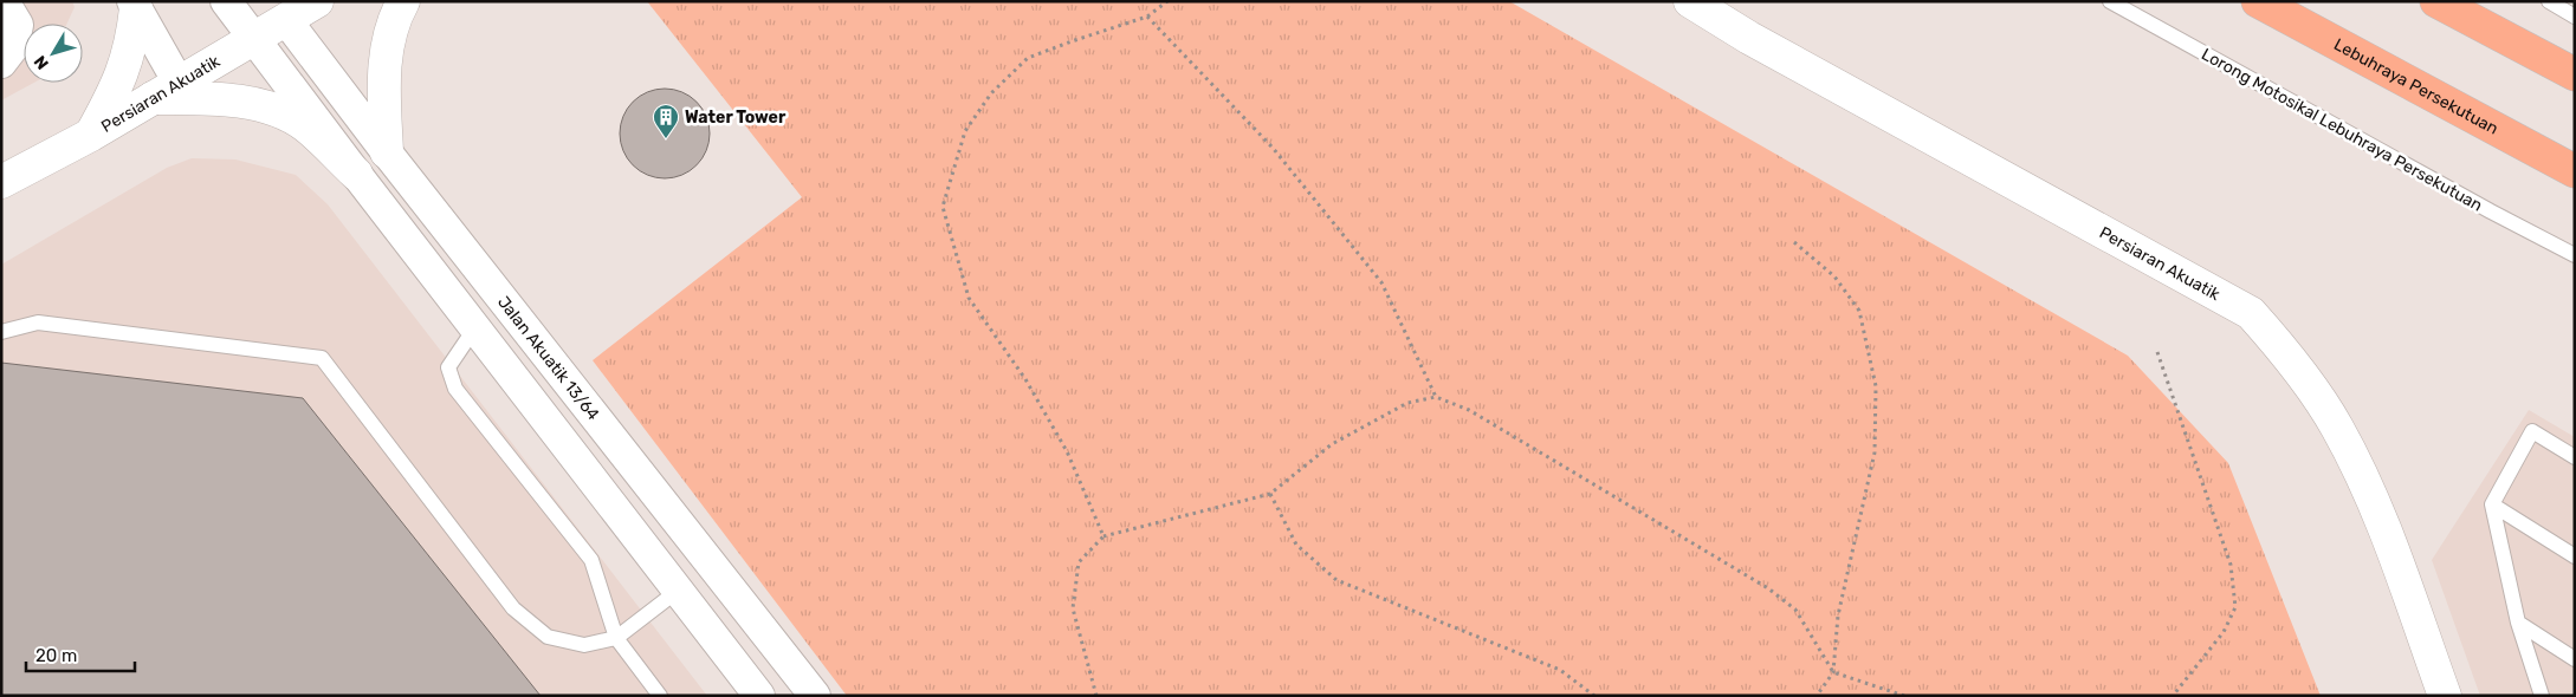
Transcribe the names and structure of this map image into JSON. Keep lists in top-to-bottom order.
{
  "streets": {
    "highway": ["Lebuhraya Persekutuan"],
    "street": ["Persiaran Akuatik", "Jalan Akuatik 13/64"],
    "lane": ["Lorong Motosikal Lebuhraya Persekutuan"]
  },
  "crossings": [
    ["Persiaran Akuatik", "Jalan Akuatik 13/64"]
  ],
  "places": {
    "building": ["Water Tower"]
  },
  "scale_bar": "20 m",
  "north": "bottom left"
}
